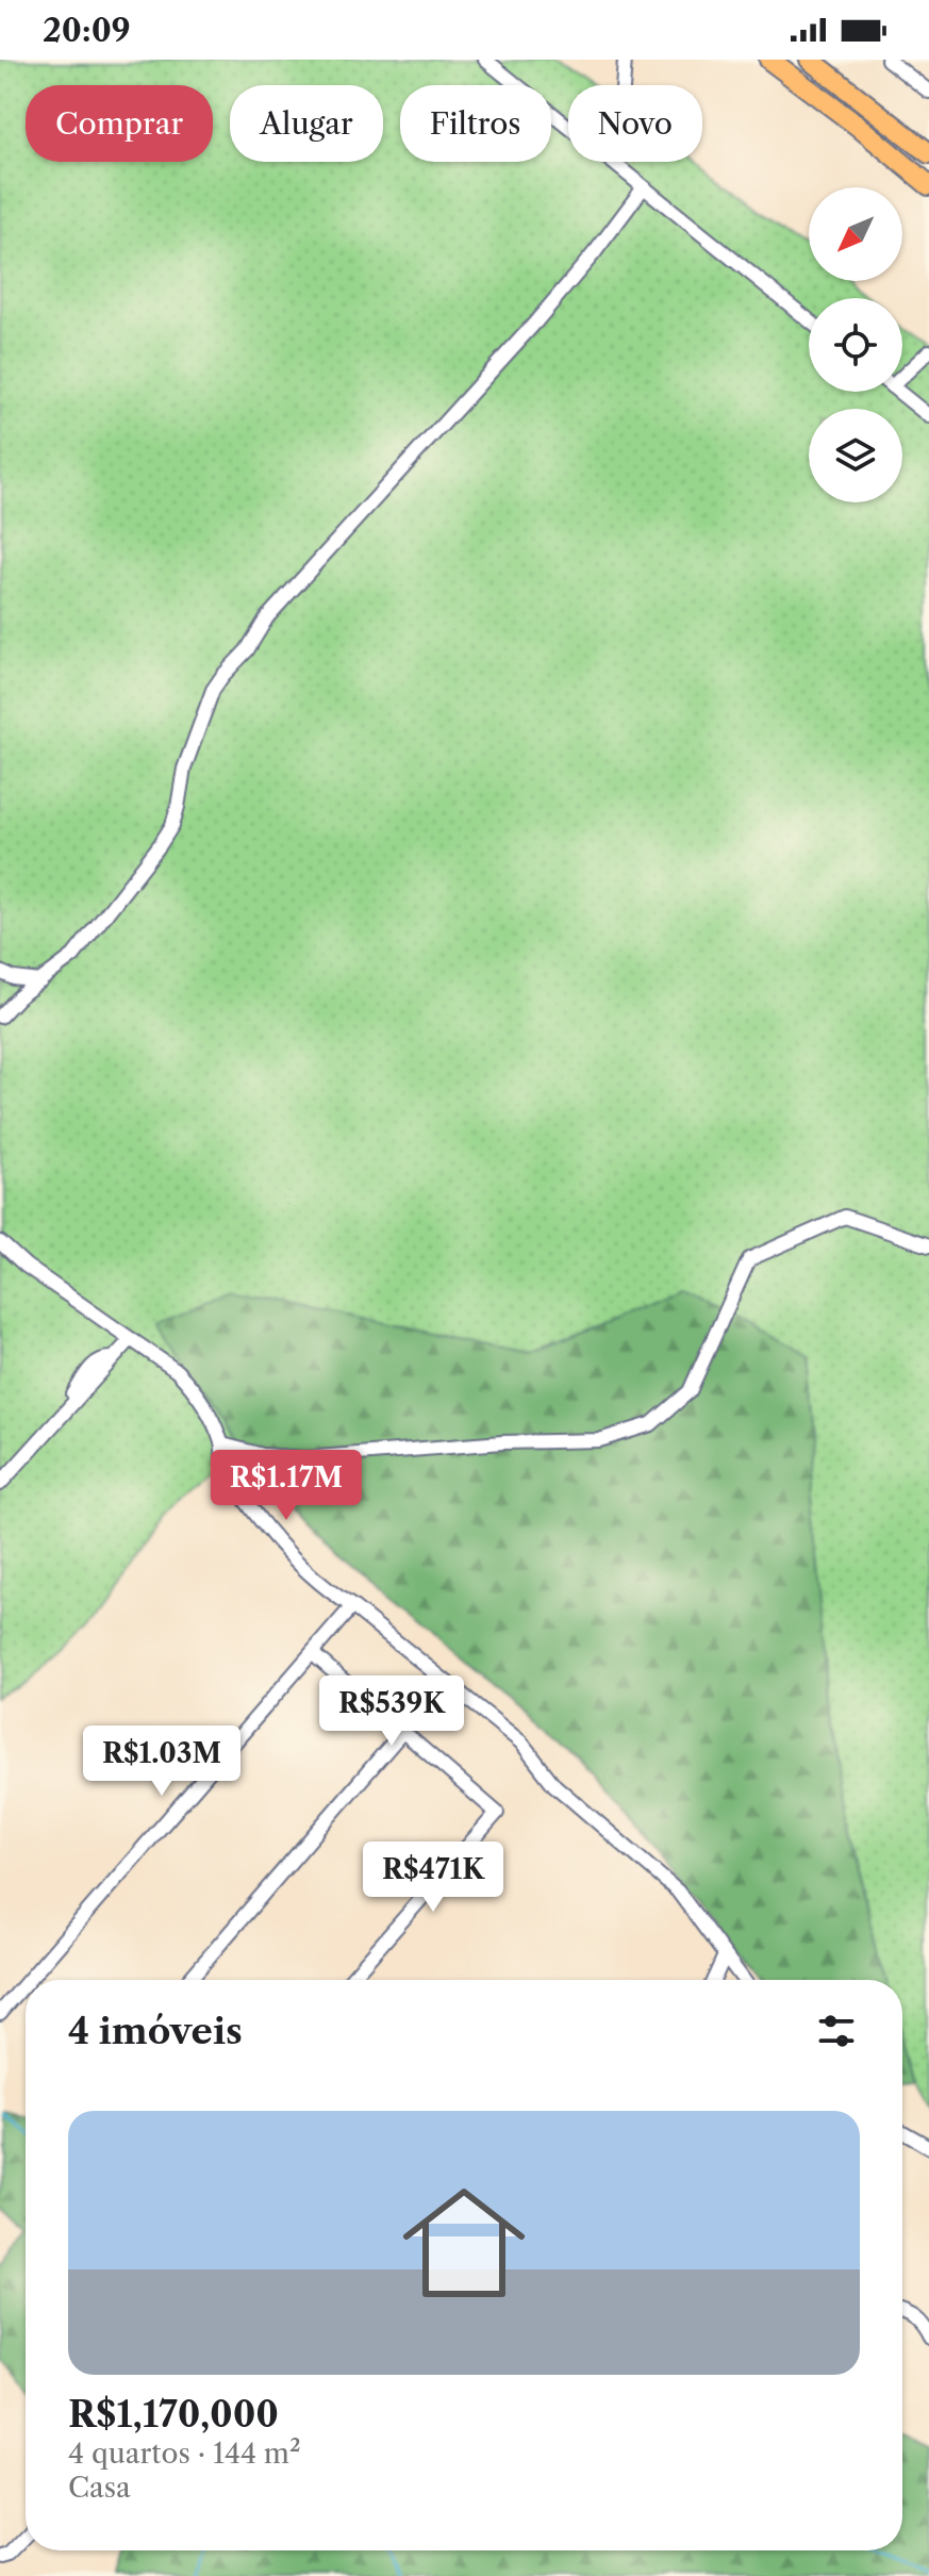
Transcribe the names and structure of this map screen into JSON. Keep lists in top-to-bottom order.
{
  "north": "bottom left",
  "page": {
    "status": "20:09",
    "chip": [
      "Comprar",
      "Alugar",
      "Filtros",
      "Novo"
    ],
    "price": [
      "R$1.17M",
      "R$539K",
      "R$1.03M",
      "R$471K"
    ],
    "heading": "4 imóveis",
    "list": [
      {
        "name": "R$1,170,000",
        "note": "4 quartos · 144 m² · Casa"
      }
    ]
  }
}
